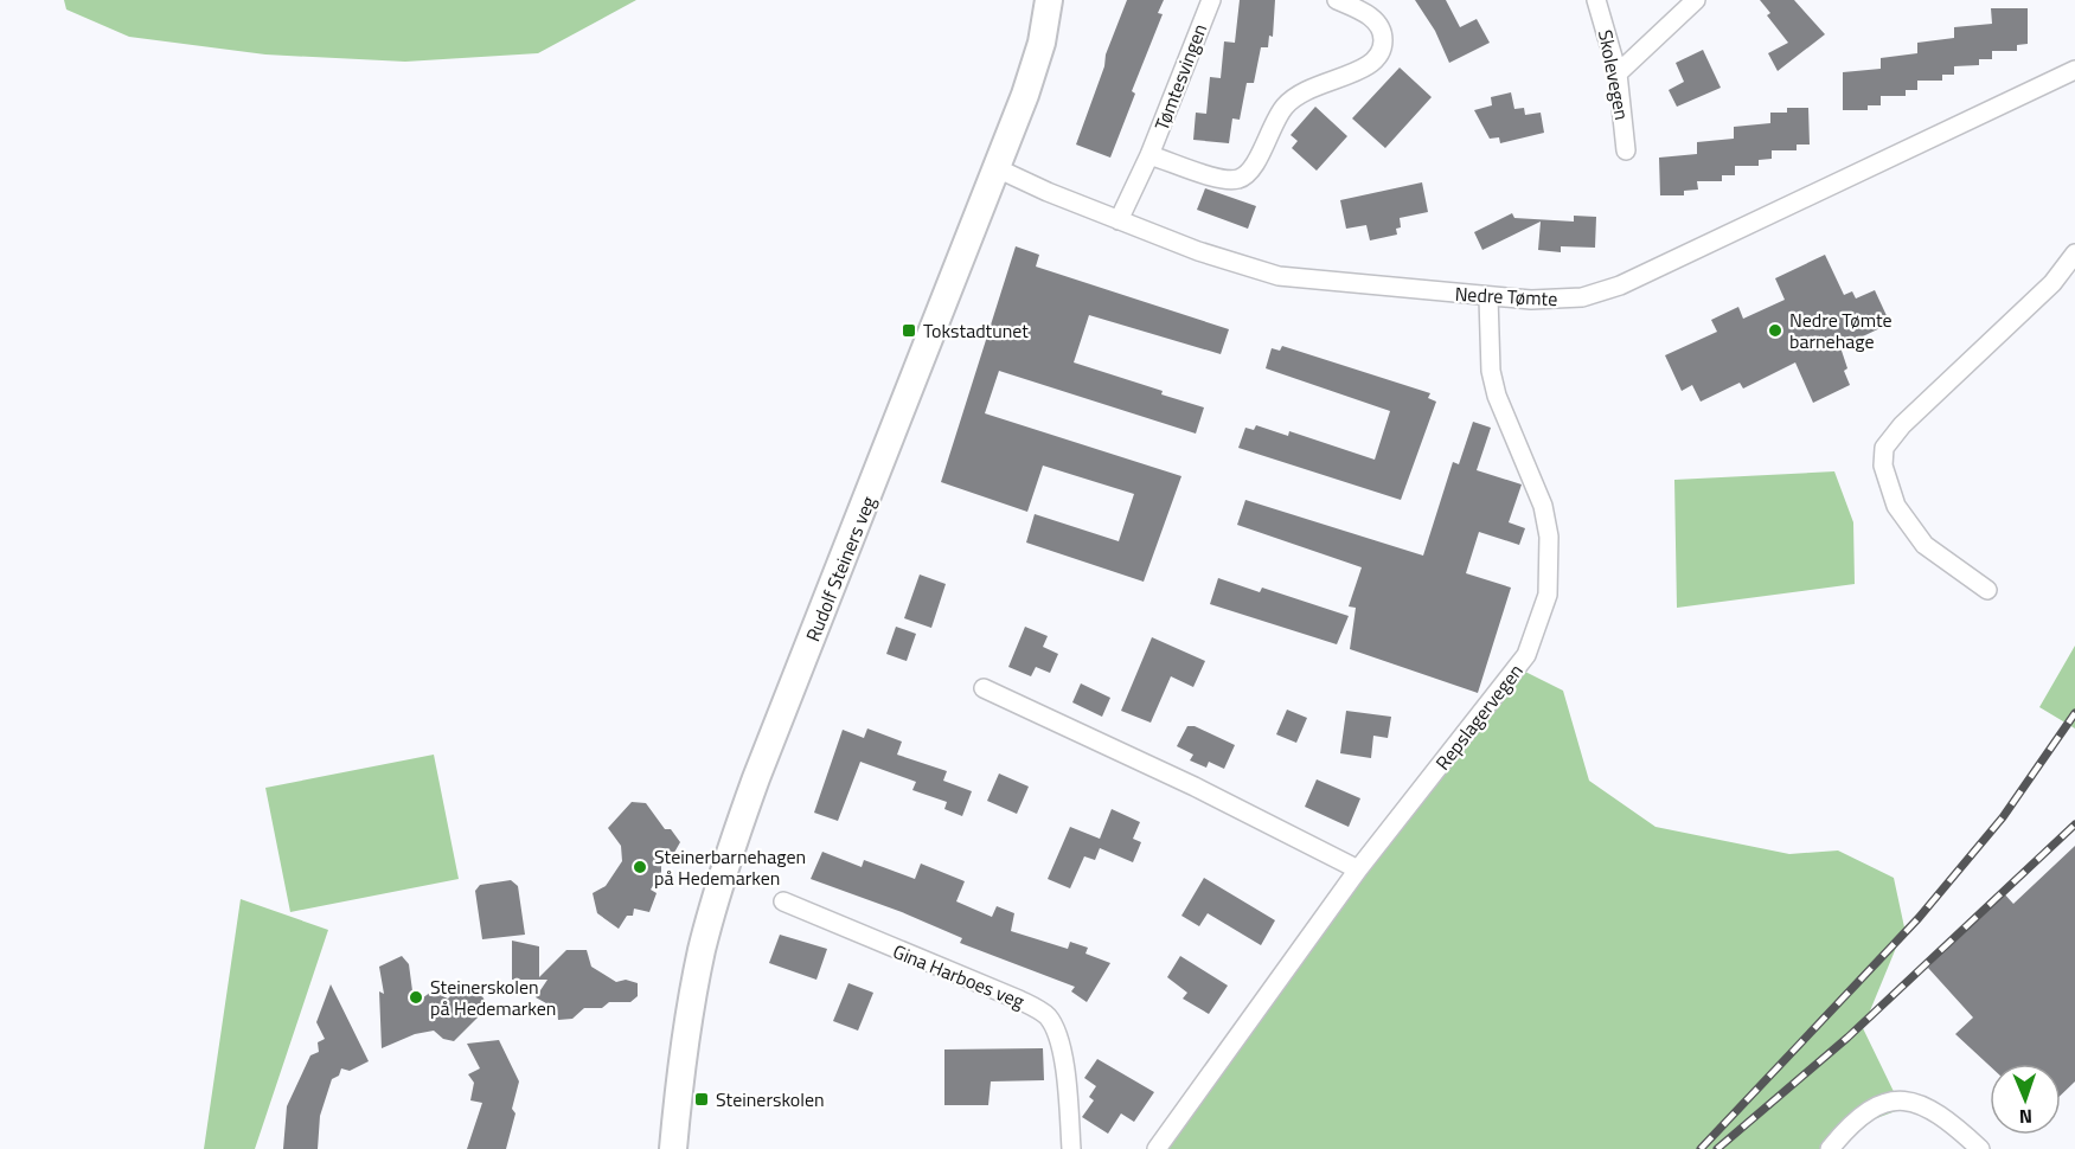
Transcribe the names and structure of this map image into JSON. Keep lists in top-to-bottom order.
{
  "streets": {
    "street": [
      "Skolevegen",
      "Tømtesvingen",
      "Nedre Tømte",
      "Rudolf Steiners veg",
      "Repslagervegen",
      "Gina Harboes veg"
    ]
  },
  "crossings": [
    ["Tømtesvingen", "Nedre Tømte"],
    ["Nedre Tømte", "Rudolf Steiners veg"],
    ["Nedre Tømte", "Repslagervegen"]
  ],
  "places": {
    "transit": ["Tokstadtunet", "Steinerskolen"],
    "other": ["Nedre Tømte barnehage", "Steinerbarnehagen på Hedemarken", "Steinerskolen på Hedemarken"]
  },
  "north": "bottom"
}
